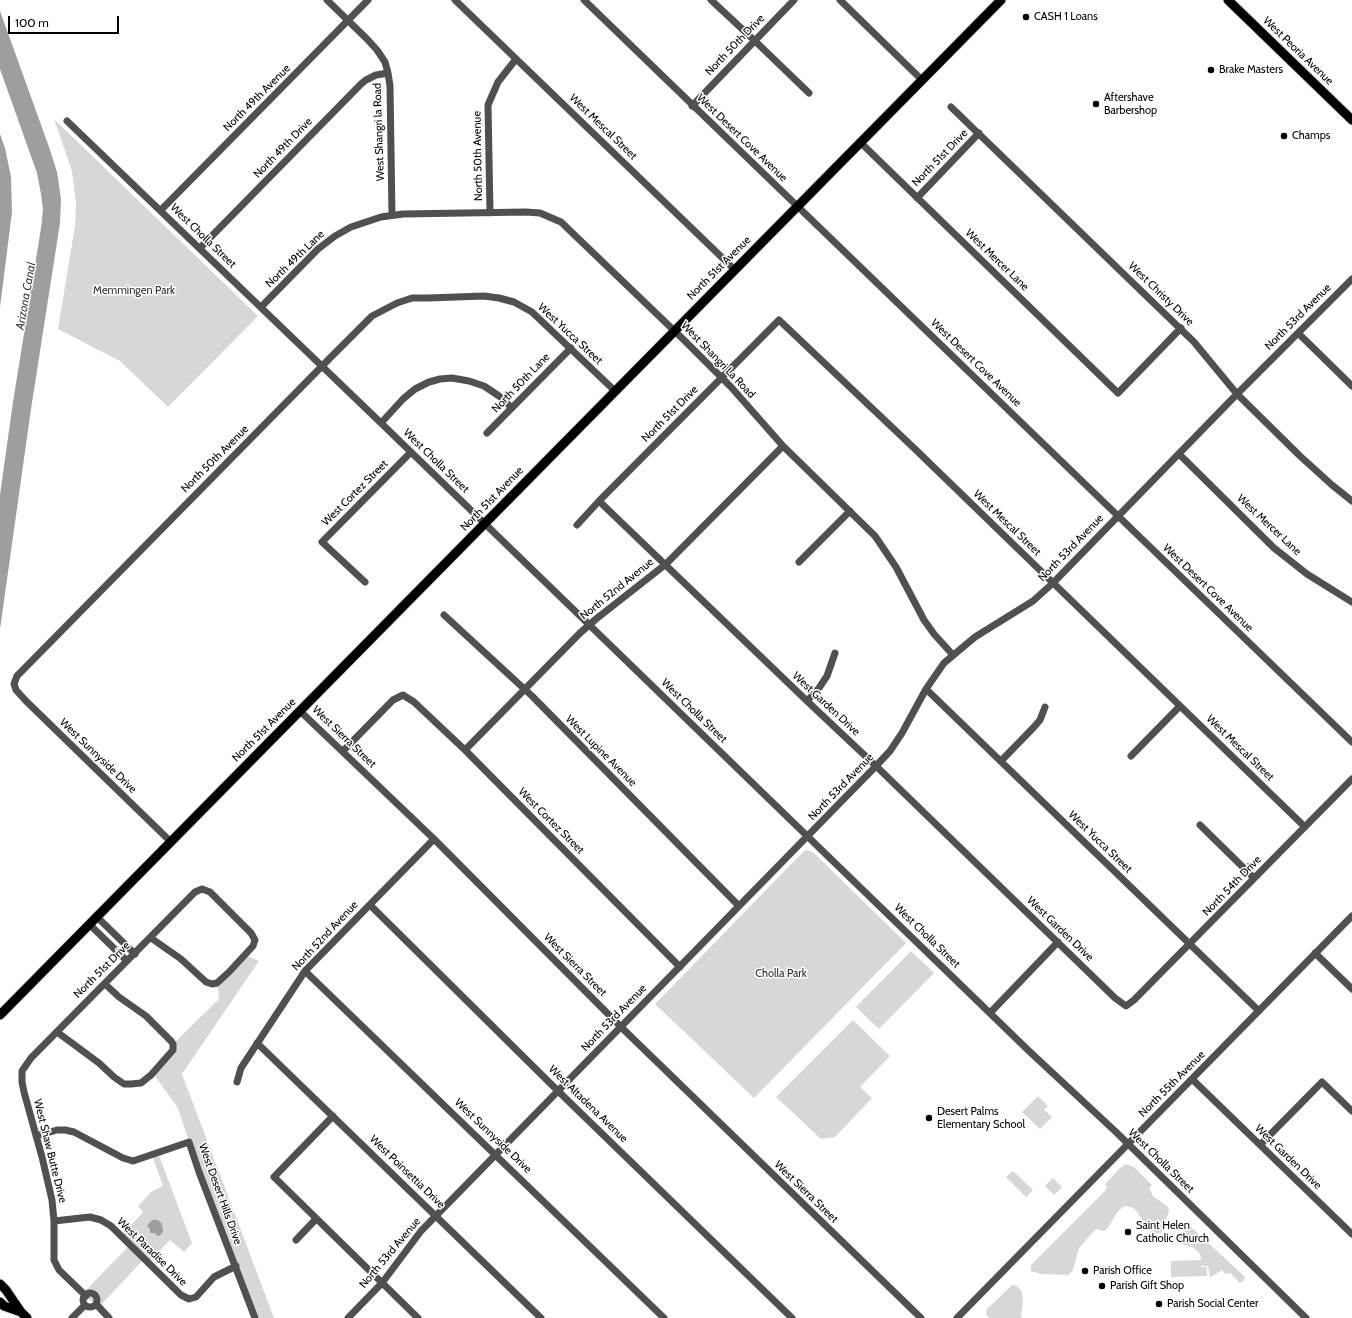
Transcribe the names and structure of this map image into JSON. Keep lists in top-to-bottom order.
{
  "streets": {
    "main road": ["West Peoria Avenue", "North 51st Avenue"],
    "street": [
      "North 50th Drive",
      "North 49th Avenue",
      "West Mescal Street",
      "West Shangri la Road",
      "West Desert Cove Avenue",
      "North 49th Drive",
      "North 50th Avenue",
      "North 51st Drive",
      "West Cholla Street",
      "North 49th Lane",
      "West Mercer Lane",
      "West Christy Drive",
      "North 53rd Avenue",
      "West Yucca Street",
      "West Shangri La Road",
      "North 50th Lane",
      "West Cortez Street",
      "North 52nd Avenue",
      "West Garden Drive",
      "West Sierra Street",
      "West Lupine Avenue",
      "West Sunnyside Drive",
      "North 54th Drive",
      "North 55th Avenue",
      "West Altadena Avenue",
      "West Shaw Butte Drive",
      "West Poinsettia Drive",
      "West Desert Hills Drive",
      "West Paradise Drive"
    ]
  },
  "crossings": [
    ["North 50th Drive", "West Desert Cove Avenue"],
    ["North 49th Avenue", "West Shangri la Road"],
    ["North 49th Avenue", "West Cholla Street"],
    ["West Mescal Street", "North 50th Avenue"],
    ["West Mescal Street", "North 51st Drive"],
    ["West Mescal Street", "North 51st Avenue"],
    ["West Mescal Street", "North 53rd Avenue"],
    ["West Mescal Street", "North 54th Drive"],
    ["West Shangri la Road", "North 49th Drive"],
    ["West Shangri la Road", "North 49th Lane"],
    ["West Shangri la Road", "West Shangri La Road"],
    ["West Desert Cove Avenue", "North 51st Avenue"],
    ["West Desert Cove Avenue", "North 53rd Avenue"],
    ["North 49th Drive", "West Cholla Street"],
    ["North 50th Avenue", "West Cholla Street"],
    ["North 50th Avenue", "West Yucca Street"],
    ["North 50th Avenue", "West Shangri La Road"],
    ["North 50th Avenue", "West Sunnyside Drive"],
    ["North 51st Drive", "West Mercer Lane"],
    ["North 51st Drive", "West Christy Drive"],
    ["North 51st Drive", "West Shangri La Road"],
    ["North 51st Drive", "West Garden Drive"],
    ["North 51st Drive", "West Shaw Butte Drive"],
    ["West Cholla Street", "North 49th Lane"],
    ["West Cholla Street", "North 51st Avenue"],
    ["West Cholla Street", "North 53rd Avenue"],
    ["West Cholla Street", "West Cortez Street"],
    ["West Cholla Street", "North 52nd Avenue"],
    ["West Cholla Street", "North 55th Avenue"],
    ["North 49th Lane", "West Shangri La Road"],
    ["West Mercer Lane", "North 51st Avenue"],
    ["West Mercer Lane", "West Christy Drive"],
    ["West Mercer Lane", "North 53rd Avenue"],
    ["North 51st Avenue", "West Yucca Street"],
    ["North 51st Avenue", "West Shangri La Road"],
    ["North 51st Avenue", "West Sierra Street"],
    ["North 51st Avenue", "West Sunnyside Drive"],
    ["West Christy Drive", "North 53rd Avenue"],
    ["North 53rd Avenue", "West Yucca Street"],
    ["North 53rd Avenue", "West Shangri La Road"],
    ["North 53rd Avenue", "West Cortez Street"],
    ["North 53rd Avenue", "West Garden Drive"],
    ["North 53rd Avenue", "West Sierra Street"],
    ["North 53rd Avenue", "West Lupine Avenue"],
    ["North 53rd Avenue", "West Sunnyside Drive"],
    ["North 53rd Avenue", "West Altadena Avenue"],
    ["North 53rd Avenue", "West Poinsettia Drive"],
    ["West Yucca Street", "North 50th Lane"],
    ["West Yucca Street", "North 54th Drive"],
    ["West Yucca Street", "North 55th Avenue"],
    ["West Shangri La Road", "North 52nd Avenue"],
    ["West Cortez Street", "North 52nd Avenue"],
    ["West Cortez Street", "West Sierra Street"],
    ["North 52nd Avenue", "West Garden Drive"],
    ["North 52nd Avenue", "West Sierra Street"],
    ["North 52nd Avenue", "West Lupine Avenue"],
    ["North 52nd Avenue", "West Sunnyside Drive"],
    ["North 52nd Avenue", "West Altadena Avenue"],
    ["North 52nd Avenue", "West Poinsettia Drive"],
    ["West Garden Drive", "North 54th Drive"],
    ["West Garden Drive", "North 55th Avenue"],
    ["West Shaw Butte Drive", "West Desert Hills Drive"],
    ["West Shaw Butte Drive", "West Paradise Drive"],
    ["West Desert Hills Drive", "West Paradise Drive"]
  ],
  "water": ["Arizona Canal"],
  "parks": ["Memmingen Park", "Cholla Park"],
  "places": [
    "CASH 1 Loans",
    "Brake Masters",
    "Aftershave Barbershop",
    "Champs",
    "Desert Palms Elementary School",
    "Saint Helen Catholic Church",
    "Parish Office",
    "Parish Gift Shop",
    "Parish Social Center"
  ],
  "scale_bar": "100 m"
}
